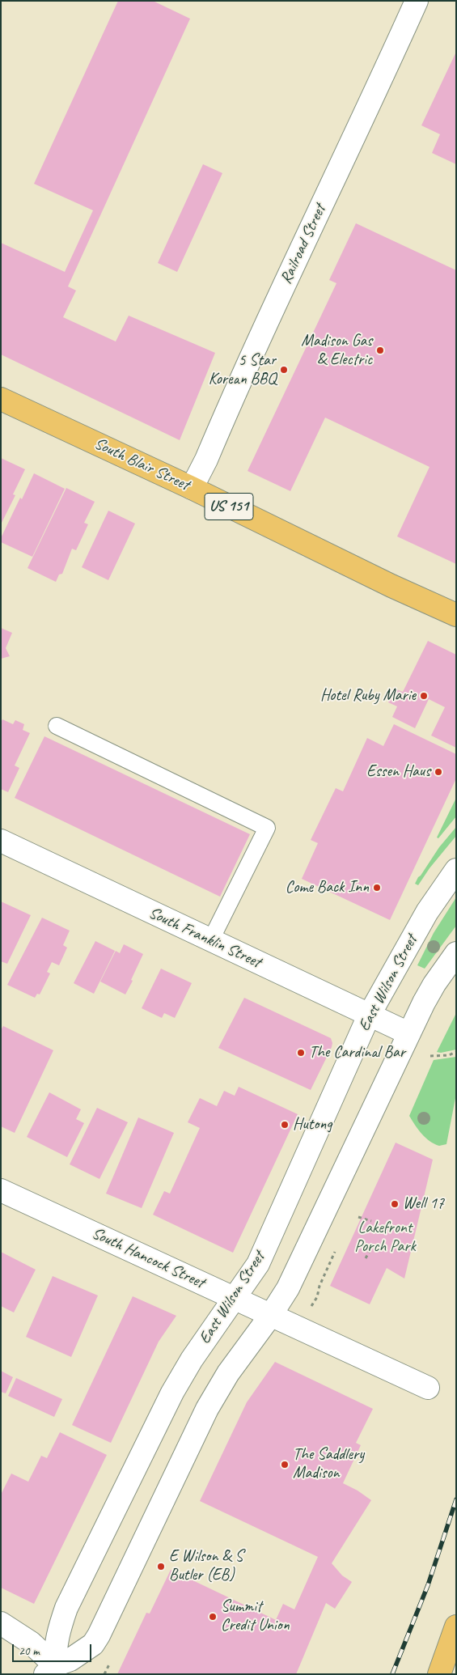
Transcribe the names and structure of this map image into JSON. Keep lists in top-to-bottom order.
{
  "streets": {
    "main road": ["South Blair Street", "US 151"],
    "street": [
      "Railroad Street",
      "South Franklin Street",
      "East Wilson Street",
      "South Hancock Street"
    ]
  },
  "crossings": [
    ["Railroad Street", "South Blair Street"],
    ["South Franklin Street", "East Wilson Street"],
    ["East Wilson Street", "South Hancock Street"]
  ],
  "parks": ["Lakefront Porch Park"],
  "places": [
    "Madison Gas & Electric",
    "5 Star Korean BBQ",
    "Hotel Ruby Marie",
    "Essen Haus",
    "Come Back Inn",
    "The Cardinal Bar",
    "Hutong",
    "Well 17",
    "The Saddlery Madison",
    "E Wilson & S Butler (EB)",
    "Summit Credit Union"
  ],
  "scale_bar": "20 m"
}
